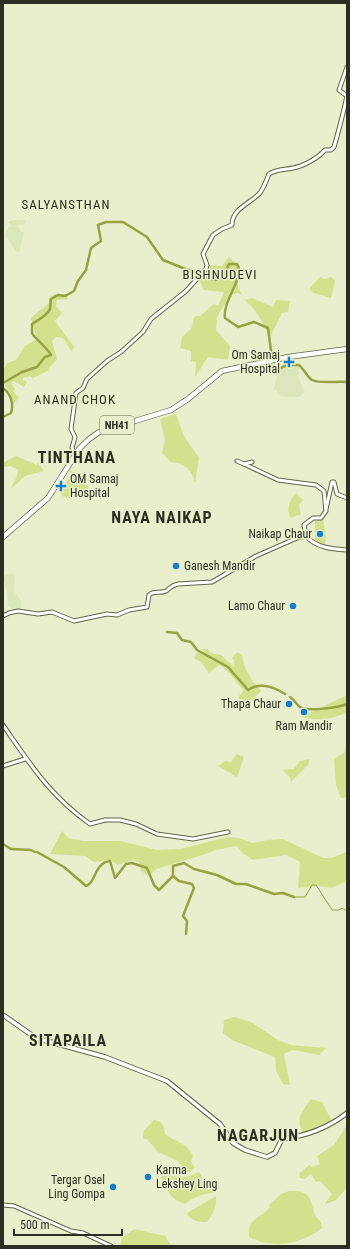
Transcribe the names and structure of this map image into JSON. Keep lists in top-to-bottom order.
{
  "streets": {
    "highway": ["NH41"]
  },
  "districts": [
    "SALYANSTHAN",
    "BISHNUDEVI",
    "ANAND CHOK",
    "TINTHANA",
    "NAYA NAIKAP",
    "SITAPAILA",
    "NAGARJUN"
  ],
  "places": {
    "health": ["Om Samaj Hospital", "OM Samaj Hospital"],
    "other": [
      "Naikap Chaur",
      "Ganesh Mandir",
      "Lamo Chaur",
      "Thapa Chaur",
      "Ram Mandir",
      "Karma Lekshey Ling",
      "Tergar Osel Ling Gompa"
    ]
  },
  "scale_bar": "500 m"
}
